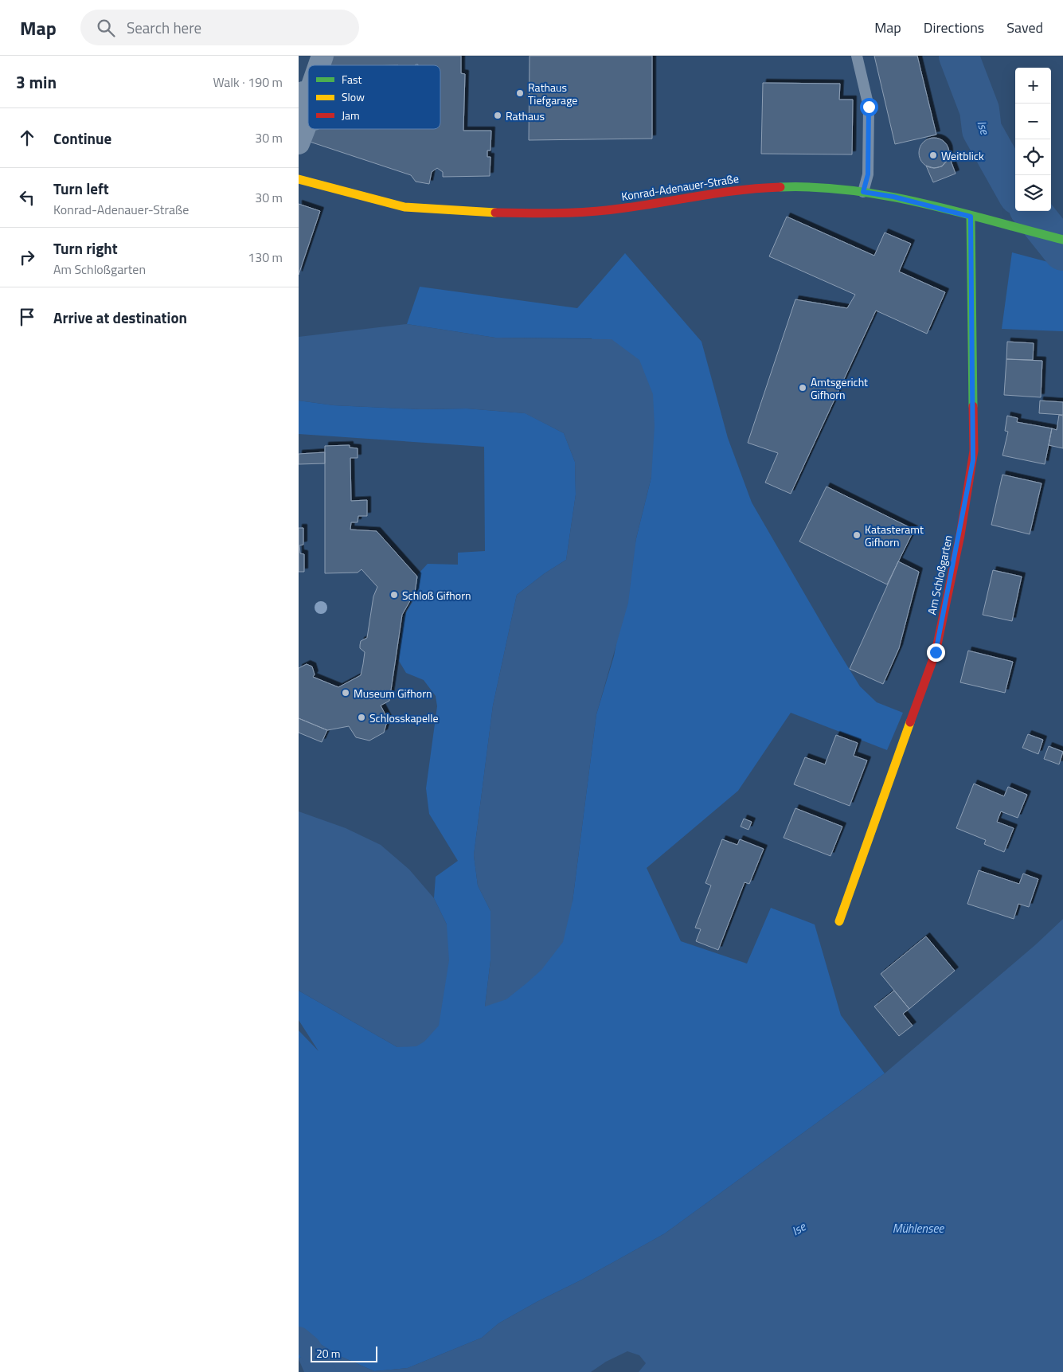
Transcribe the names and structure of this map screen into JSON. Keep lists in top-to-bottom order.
{
  "streets": {
    "street": ["Konrad-Adenauer-Straße", "Am Schloßgarten"]
  },
  "crossings": [
    ["Konrad-Adenauer-Straße", "Am Schloßgarten"]
  ],
  "water": ["Ise", "Mühlensee"],
  "places": [
    "Rathaus Tiefgarage",
    "Rathaus",
    "Weitblick",
    "Amtsgericht Gifhorn",
    "Katasteramt Gifhorn",
    "Schloß Gifhorn",
    "Museum Gifhorn",
    "Schlosskapelle"
  ],
  "legend": ["Fast", "Slow", "Jam"],
  "scale_bar": "20 m",
  "page": {
    "header": "Map",
    "search": "Search here",
    "nav": ["Map", "Directions", "Saved"],
    "heading": ["3 min", "Walk · 190 m"],
    "map_buttons": ["+", "−"],
    "list": [
      ["Continue", "30 m"],
      ["Turn left", "Konrad-Adenauer-Straße", "30 m"],
      ["Turn right", "Am Schloßgarten", "130 m"],
      "Arrive at destination"
    ],
    "scale": "20 m"
  }
}
